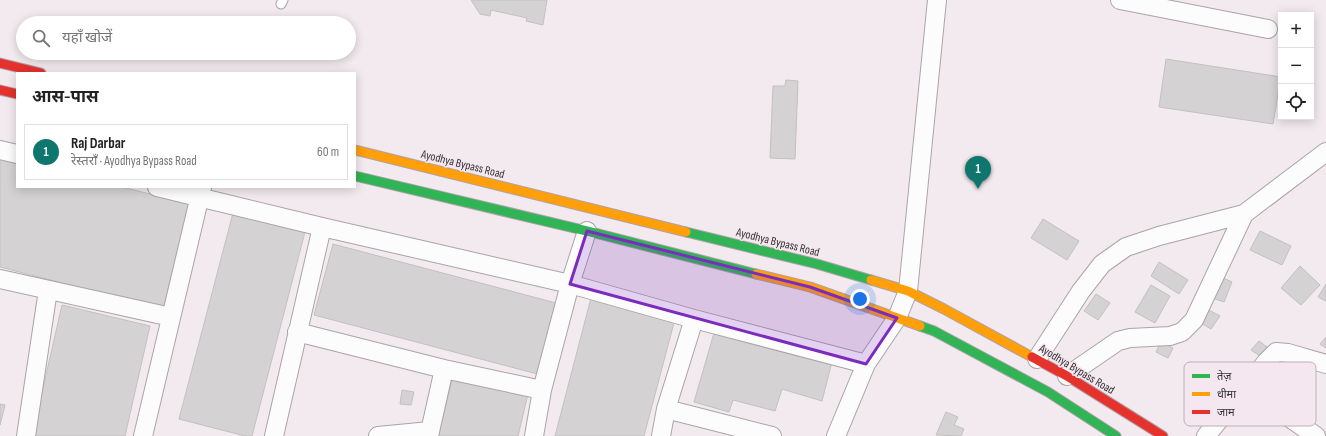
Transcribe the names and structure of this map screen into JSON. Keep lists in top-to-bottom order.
{
  "streets": {
    "main road": ["Ayodhya Bypass Road"]
  },
  "legend": ["तेज़", "धीमा", "जाम"],
  "page": {
    "map_buttons": ["+", "−"],
    "search": "यहाँ खोजें",
    "heading": "आस-पास",
    "list": [
      {
        "mark": "1",
        "name": "Raj Darbar",
        "note": "रेस्तराँ · Ayodhya Bypass Road",
        "value": "60 m"
      }
    ],
    "pins": "1"
  }
}
